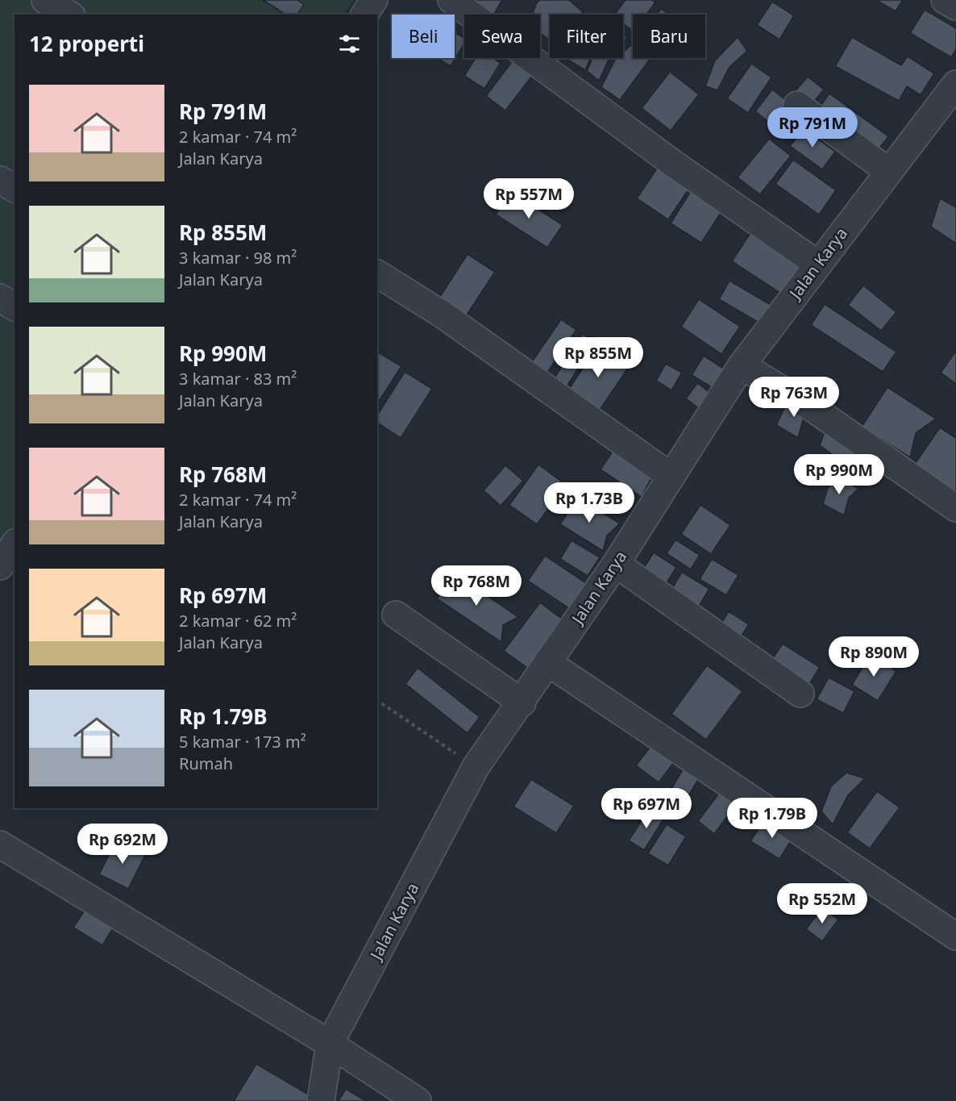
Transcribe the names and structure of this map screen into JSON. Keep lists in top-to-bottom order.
{
  "streets": {
    "street": ["Jalan Karya"]
  },
  "page": {
    "chip": [
      "Beli",
      "Sewa",
      "Filter",
      "Baru"
    ],
    "heading": "12 properti",
    "list": [
      {
        "name": "Rp 791M",
        "note": "2 kamar · 74 m² · Jalan Karya"
      },
      {
        "name": "Rp 855M",
        "note": "3 kamar · 98 m² · Jalan Karya"
      },
      {
        "name": "Rp 990M",
        "note": "3 kamar · 83 m² · Jalan Karya"
      },
      {
        "name": "Rp 768M",
        "note": "2 kamar · 74 m² · Jalan Karya"
      },
      {
        "name": "Rp 697M",
        "note": "2 kamar · 62 m² · Jalan Karya"
      },
      {
        "name": "Rp 1.79B",
        "note": "5 kamar · 173 m² · Rumah"
      }
    ],
    "price": [
      "Rp 791M",
      "Rp 557M",
      "Rp 855M",
      "Rp 763M",
      "Rp 990M",
      "Rp 1.73B",
      "Rp 768M",
      "Rp 890M",
      "Rp 697M",
      "Rp 1.79B",
      "Rp 692M",
      "Rp 552M"
    ]
  }
}
